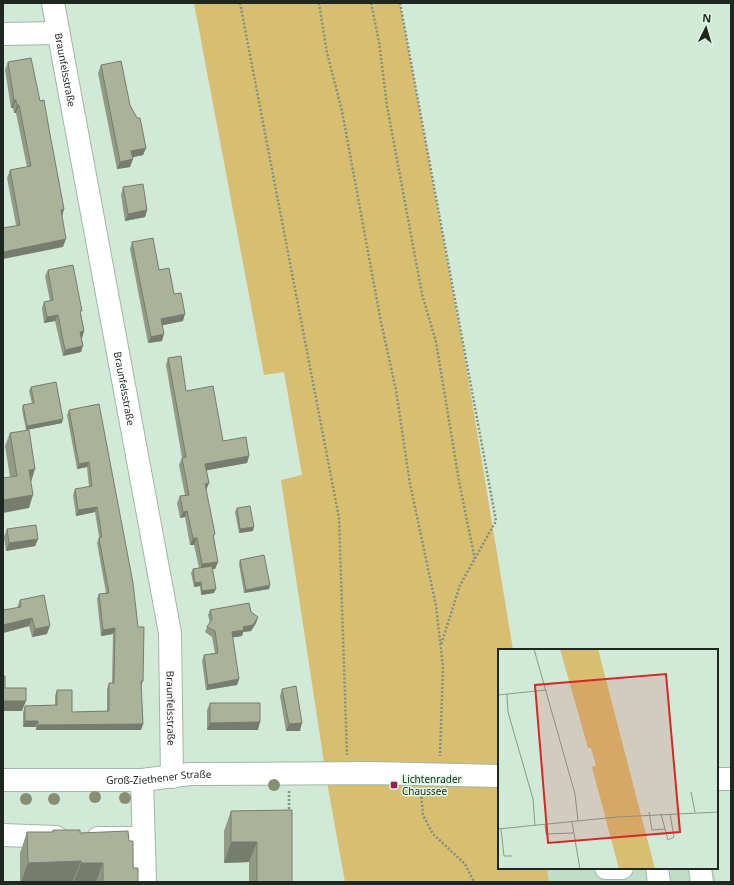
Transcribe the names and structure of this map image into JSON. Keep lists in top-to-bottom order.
{
  "streets": {
    "street": ["Braunfelsstraße", "Groß-Ziethener Straße"]
  },
  "crossings": [
    ["Braunfelsstraße", "Groß-Ziethener Straße"]
  ],
  "places": {
    "transit": ["Lichtenrader Chaussee"]
  },
  "north": "top"
}
